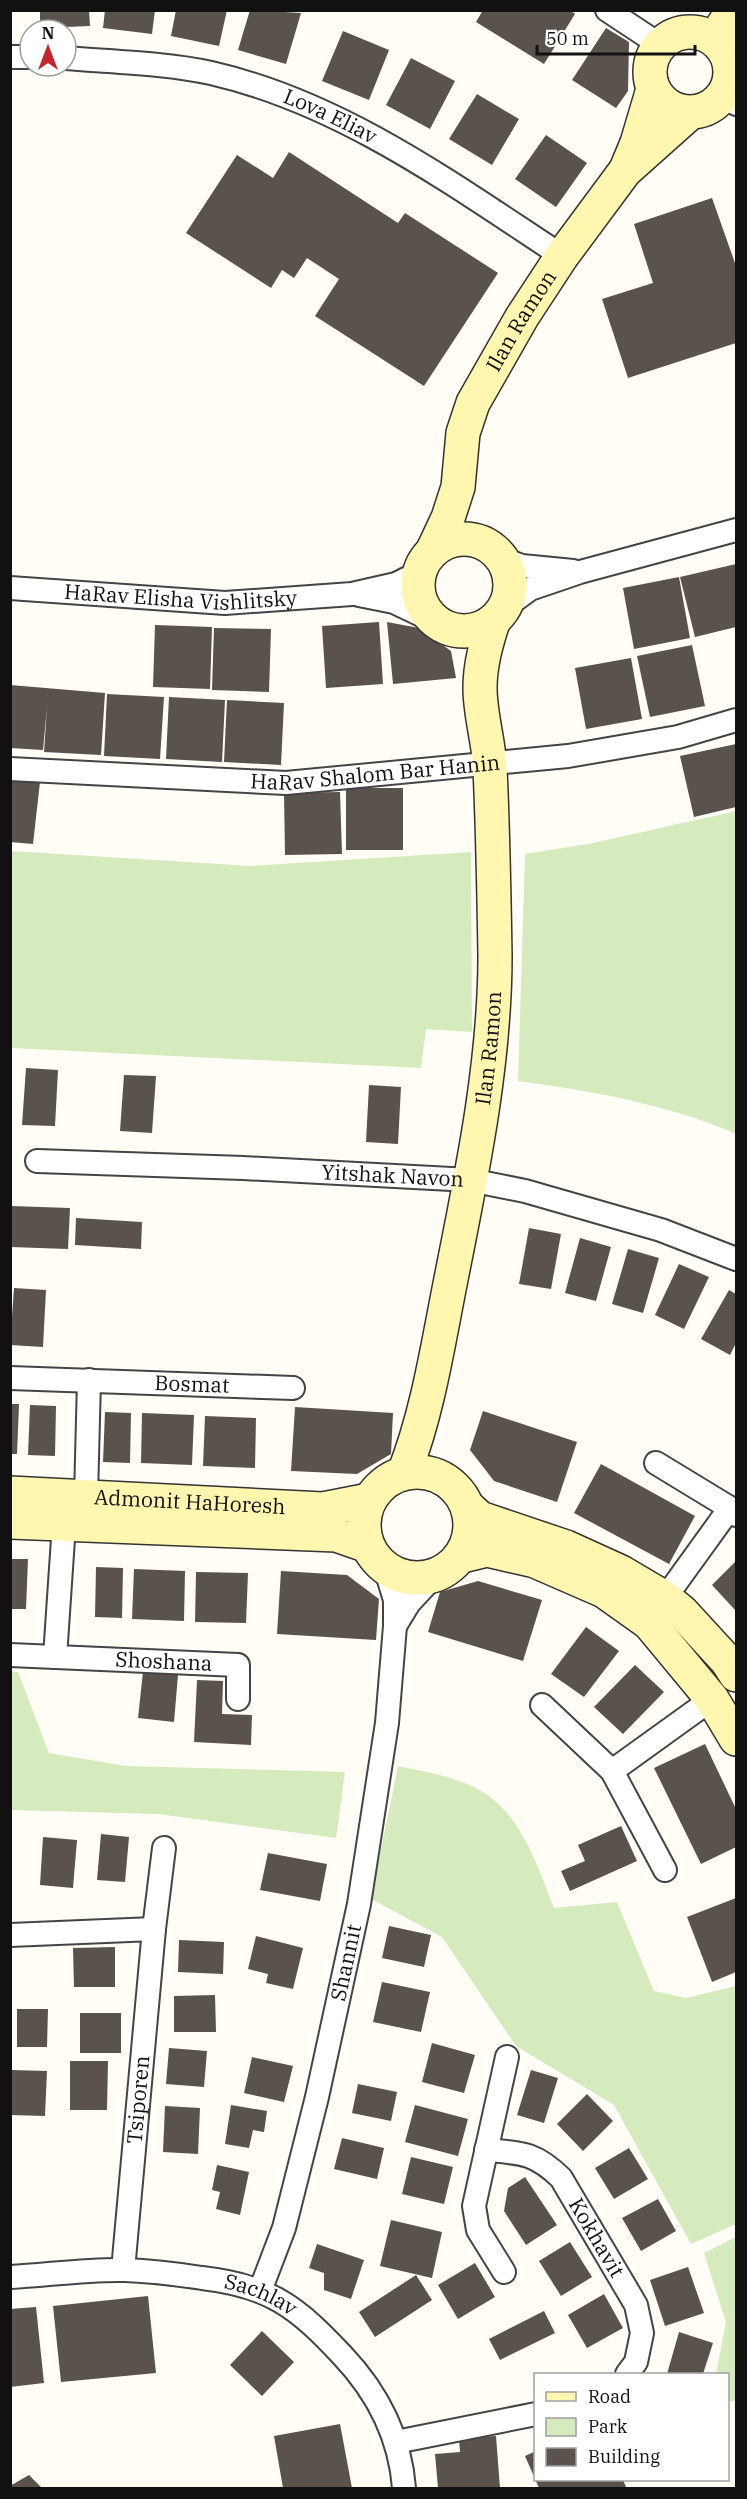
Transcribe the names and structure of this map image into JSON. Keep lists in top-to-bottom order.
{
  "streets": {
    "street": [
      "Lova Eliav",
      "Ilan Ramon",
      "HaRav Elisha Vishlitsky",
      "HaRav Shalom Bar Hanin",
      "Yitshak Navon",
      "Bosmat",
      "Admonit HaHoresh",
      "Shoshana",
      "Shannit",
      "Tsiporen",
      "Kokhavit",
      "Sachlav"
    ]
  },
  "crossings": [
    ["Lova Eliav", "Ilan Ramon"],
    ["Ilan Ramon", "HaRav Elisha Vishlitsky"],
    ["Ilan Ramon", "HaRav Shalom Bar Hanin"],
    ["Ilan Ramon", "Yitshak Navon"],
    ["Ilan Ramon", "Admonit HaHoresh"],
    ["Ilan Ramon", "Shannit"],
    ["Admonit HaHoresh", "Shannit"],
    ["Shannit", "Sachlav"],
    ["Tsiporen", "Sachlav"]
  ],
  "legend": ["Road", "Park", "Building"],
  "scale_bar": "50 m",
  "north": "top"
}
